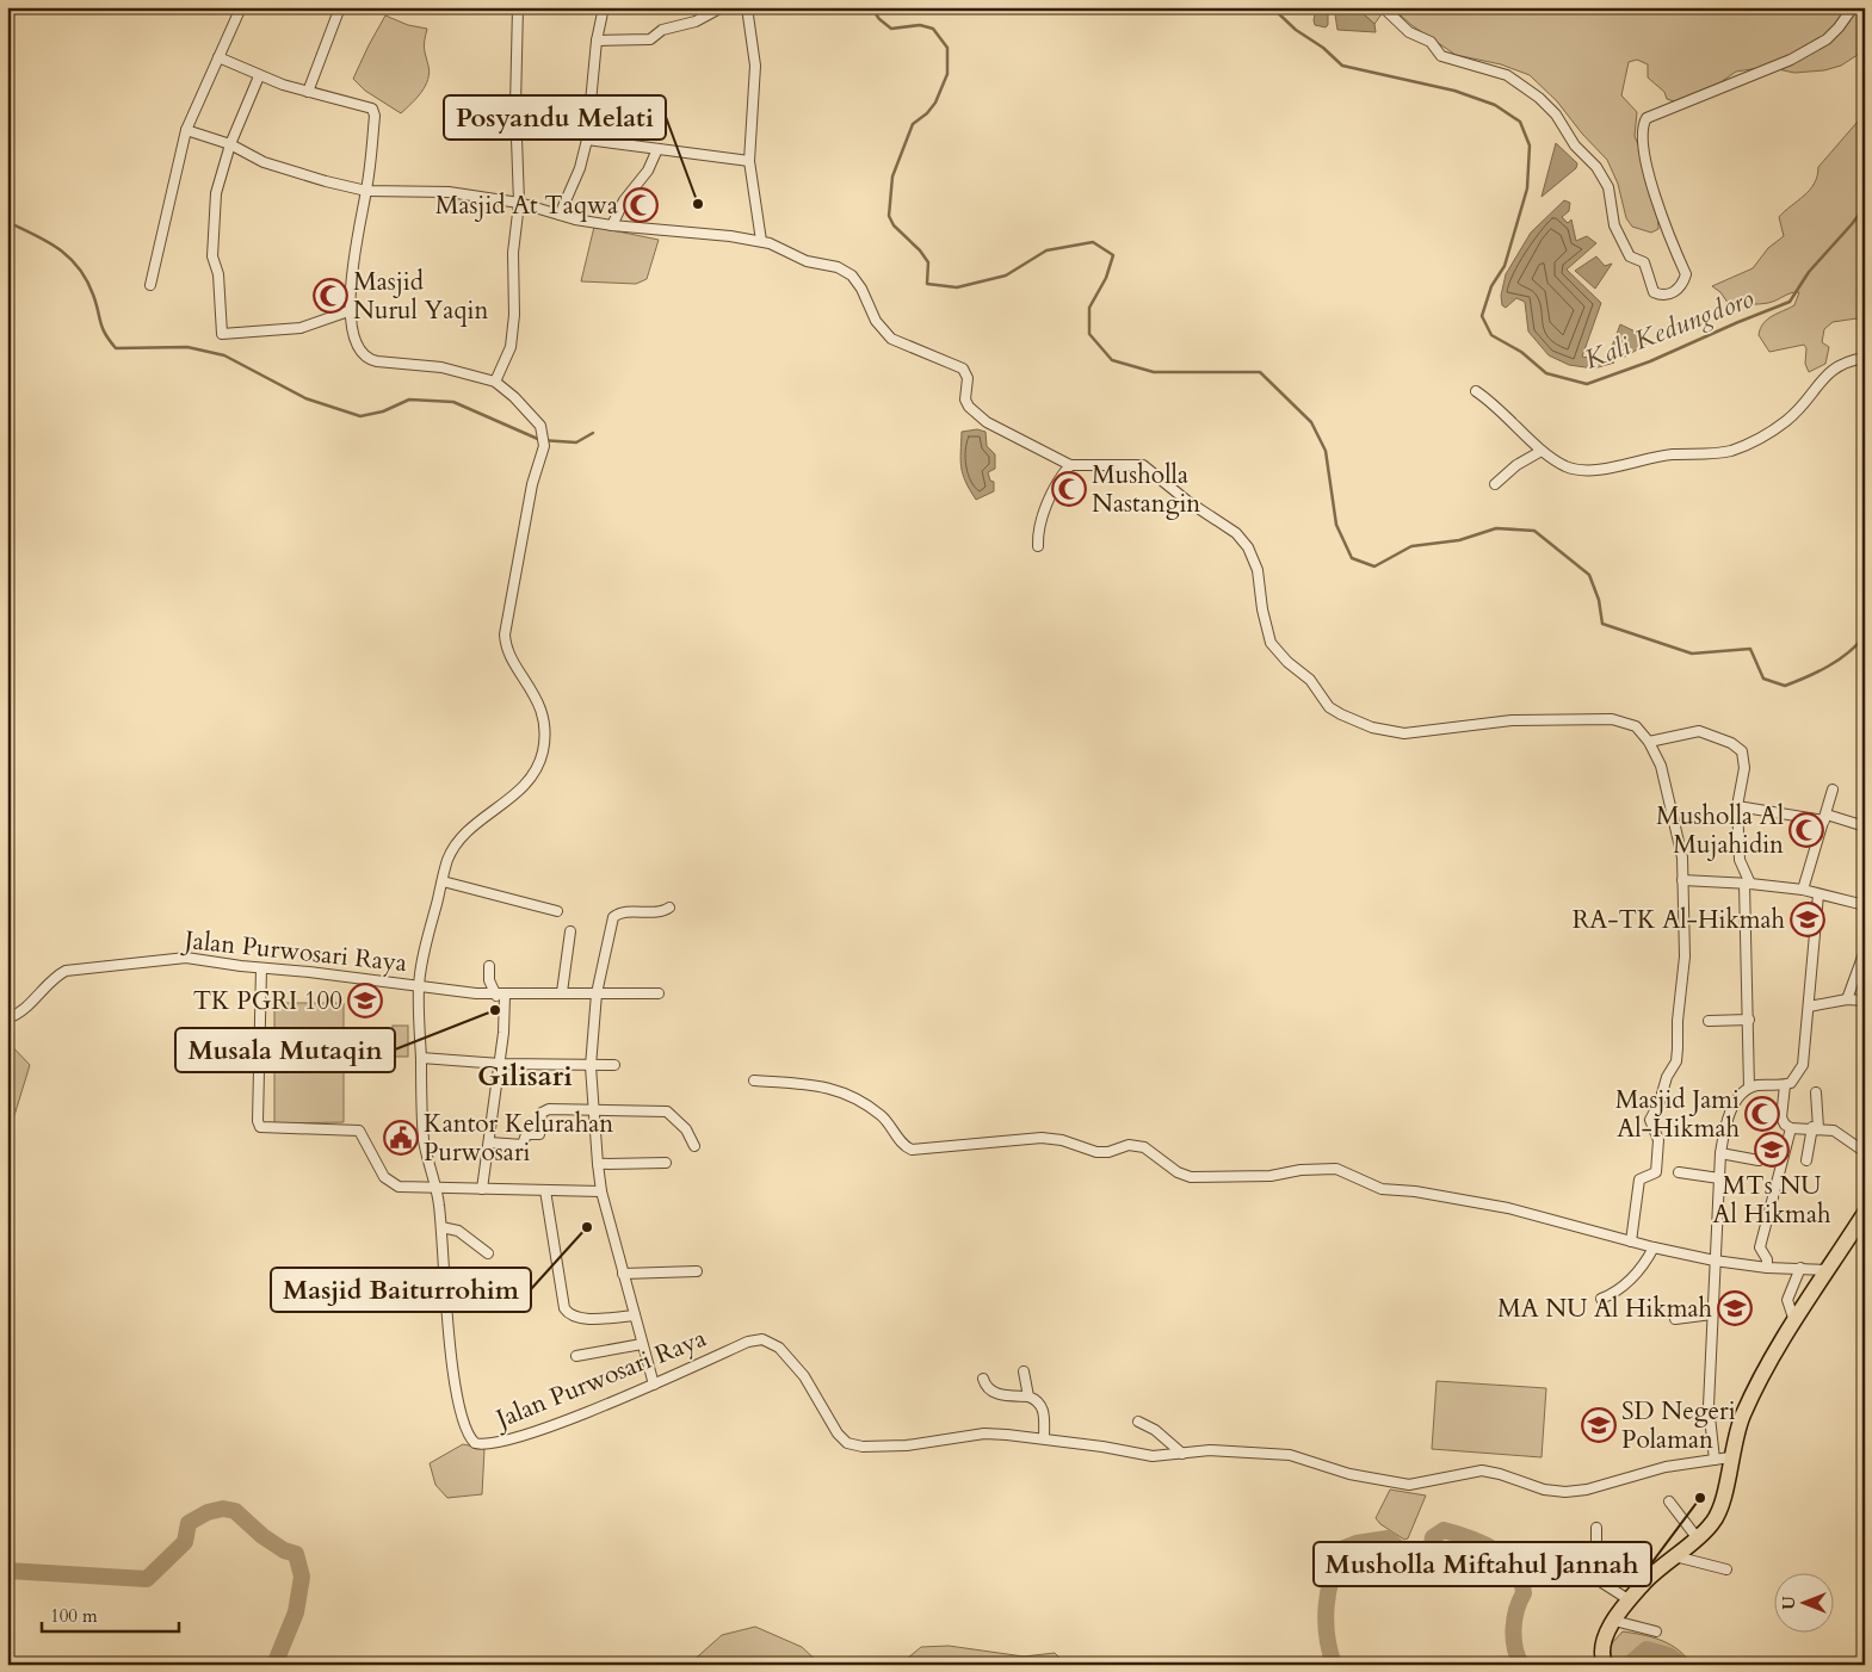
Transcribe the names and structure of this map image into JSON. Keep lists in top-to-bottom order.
{
  "streets": {
    "street": ["Jalan Purwosari Raya"]
  },
  "districts": ["Gilisari"],
  "water": ["Kali Kedungdoro"],
  "places": {
    "other": [
      "Posyandu Melati",
      "Musala Mutaqin",
      "Masjid Baiturrohim",
      "Musholla Miftahul Jannah"
    ],
    "mosque": [
      "Masjid At Taqwa",
      "Masjid Nurul Yaqin",
      "Musholla Nastangin",
      "Musholla Al Mujahidin",
      "Masjid Jami Al-Hikmah"
    ],
    "school or university": [
      "RA-TK Al-Hikmah",
      "TK PGRI 100",
      "MTs NU Al Hikmah",
      "MA NU Al Hikmah",
      "SD Negeri Polaman"
    ],
    "public building": ["Kantor Kelurahan Purwosari"]
  },
  "scale_bar": "100 m",
  "north": "left"
}
